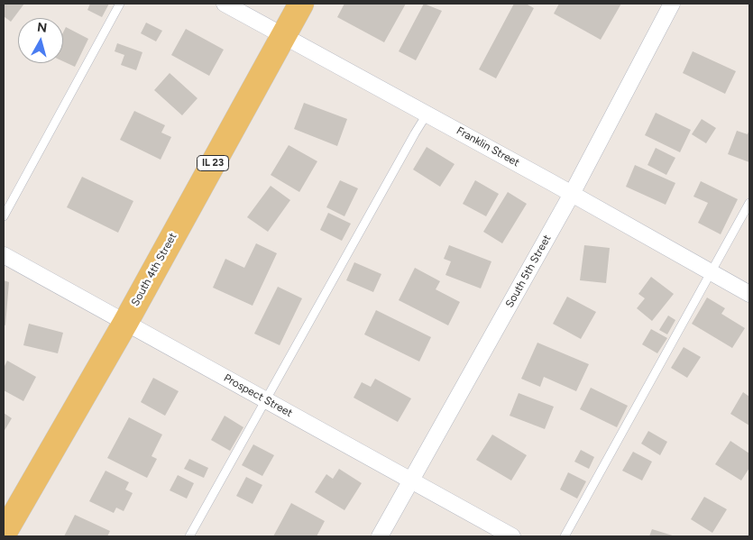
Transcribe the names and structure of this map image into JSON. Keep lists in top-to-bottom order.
{
  "streets": {
    "main road": ["IL 23", "South 4th Street"],
    "street": ["Franklin Street", "South 5th Street", "Prospect Street"]
  },
  "crossings": [
    ["Franklin Street", "South 4th Street"],
    ["Franklin Street", "South 5th Street"],
    ["South 4th Street", "Prospect Street"],
    ["South 5th Street", "Prospect Street"]
  ],
  "north": "top"
}
